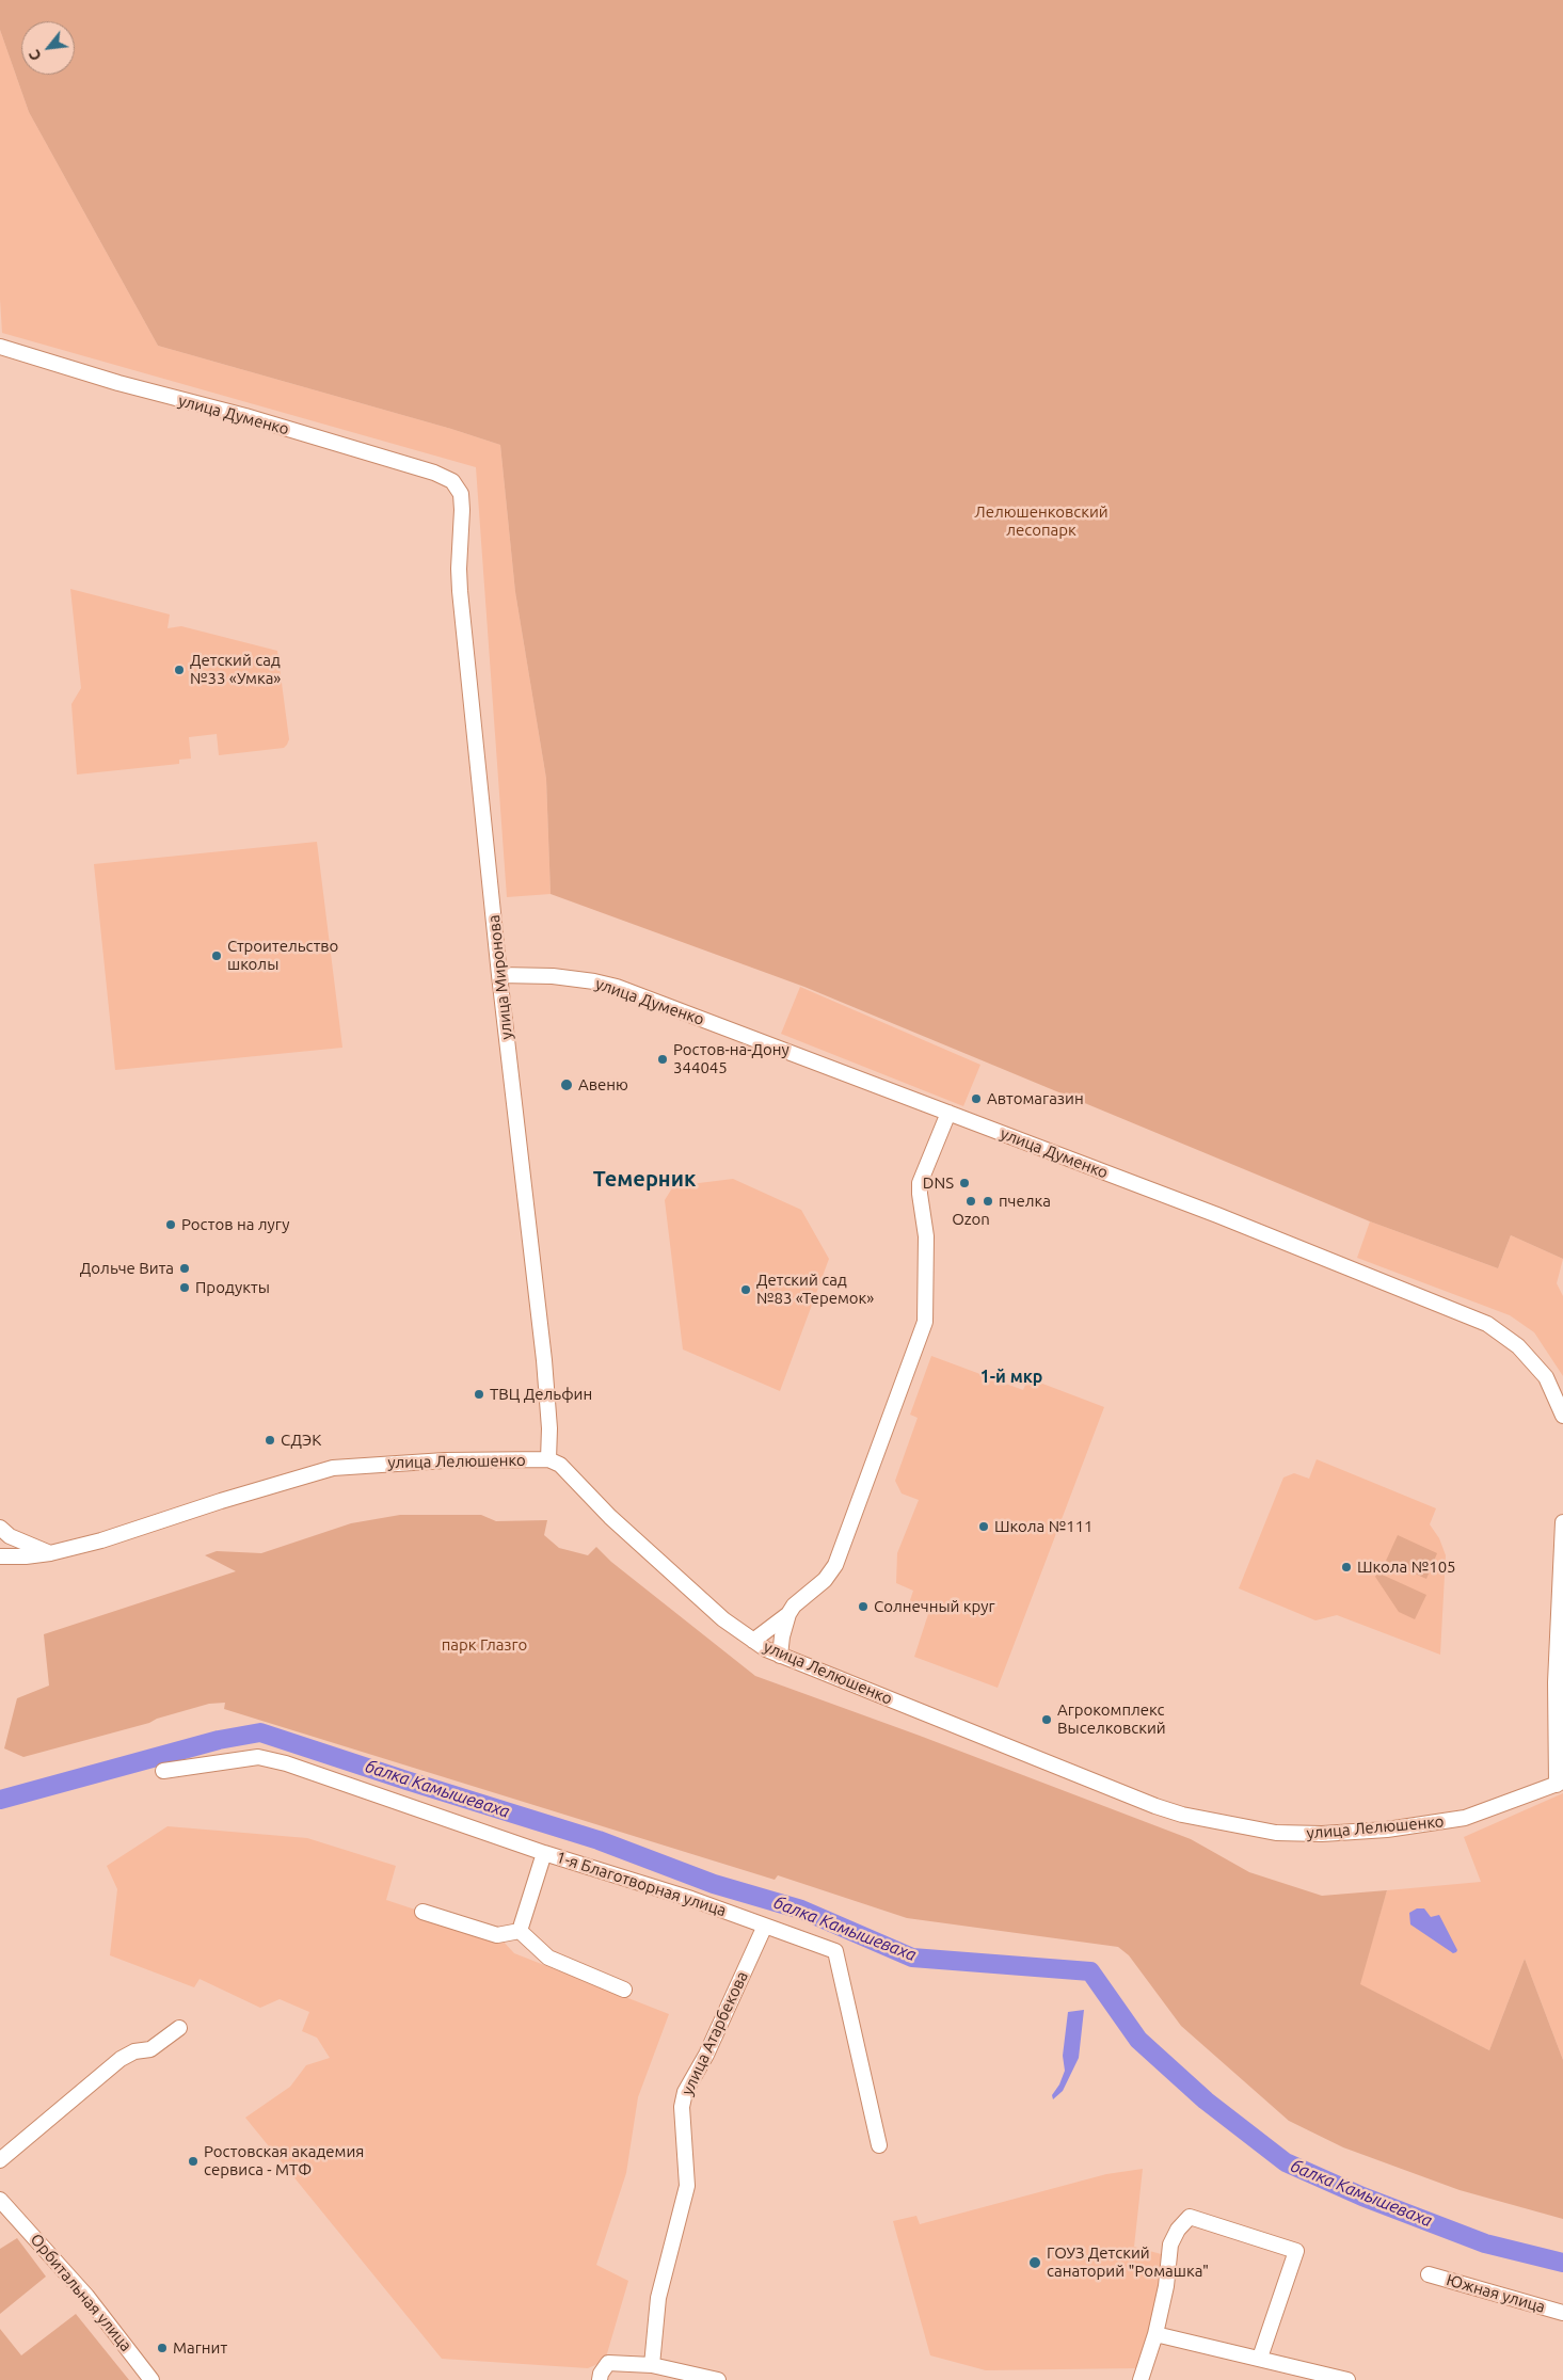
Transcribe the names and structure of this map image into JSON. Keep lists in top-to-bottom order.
{
  "streets": {
    "street": [
      "улица Думенко",
      "улица Миронова",
      "улица Лелюшенко",
      "1-я Благотворная улица",
      "улица Атарбекова",
      "Орбитальная улица",
      "Южная улица"
    ]
  },
  "crossings": [
    ["улица Думенко", "улица Миронова"],
    ["улица Миронова", "улица Лелюшенко"],
    ["1-я Благотворная улица", "улица Атарбекова"]
  ],
  "districts": ["Темерник", "1-й мкр"],
  "water": ["балка Камышеваха"],
  "parks": ["Лелюшенковский лесопарк", "парк Глазго"],
  "places": [
    "Детский сад №33 «Умка»",
    "Строительство школы",
    "Ростов-на-Дону 344045",
    "Авеню",
    "Автомагазин",
    "DNS",
    "Ozon",
    "пчелка",
    "Ростов на лугу",
    "Дольче Вита",
    "Продукты",
    "Детский сад №83 «Теремок»",
    "ТВЦ Дельфин",
    "СДЭК",
    "Школа №111",
    "Школа №105",
    "Солнечный круг",
    "Агрокомплекс Выселковский",
    "Ростовская академия сервиса - МТФ",
    "ГОУЗ Детский санаторий \"Ромашка\"",
    "Магнит"
  ],
  "north": "bottom left"
}
